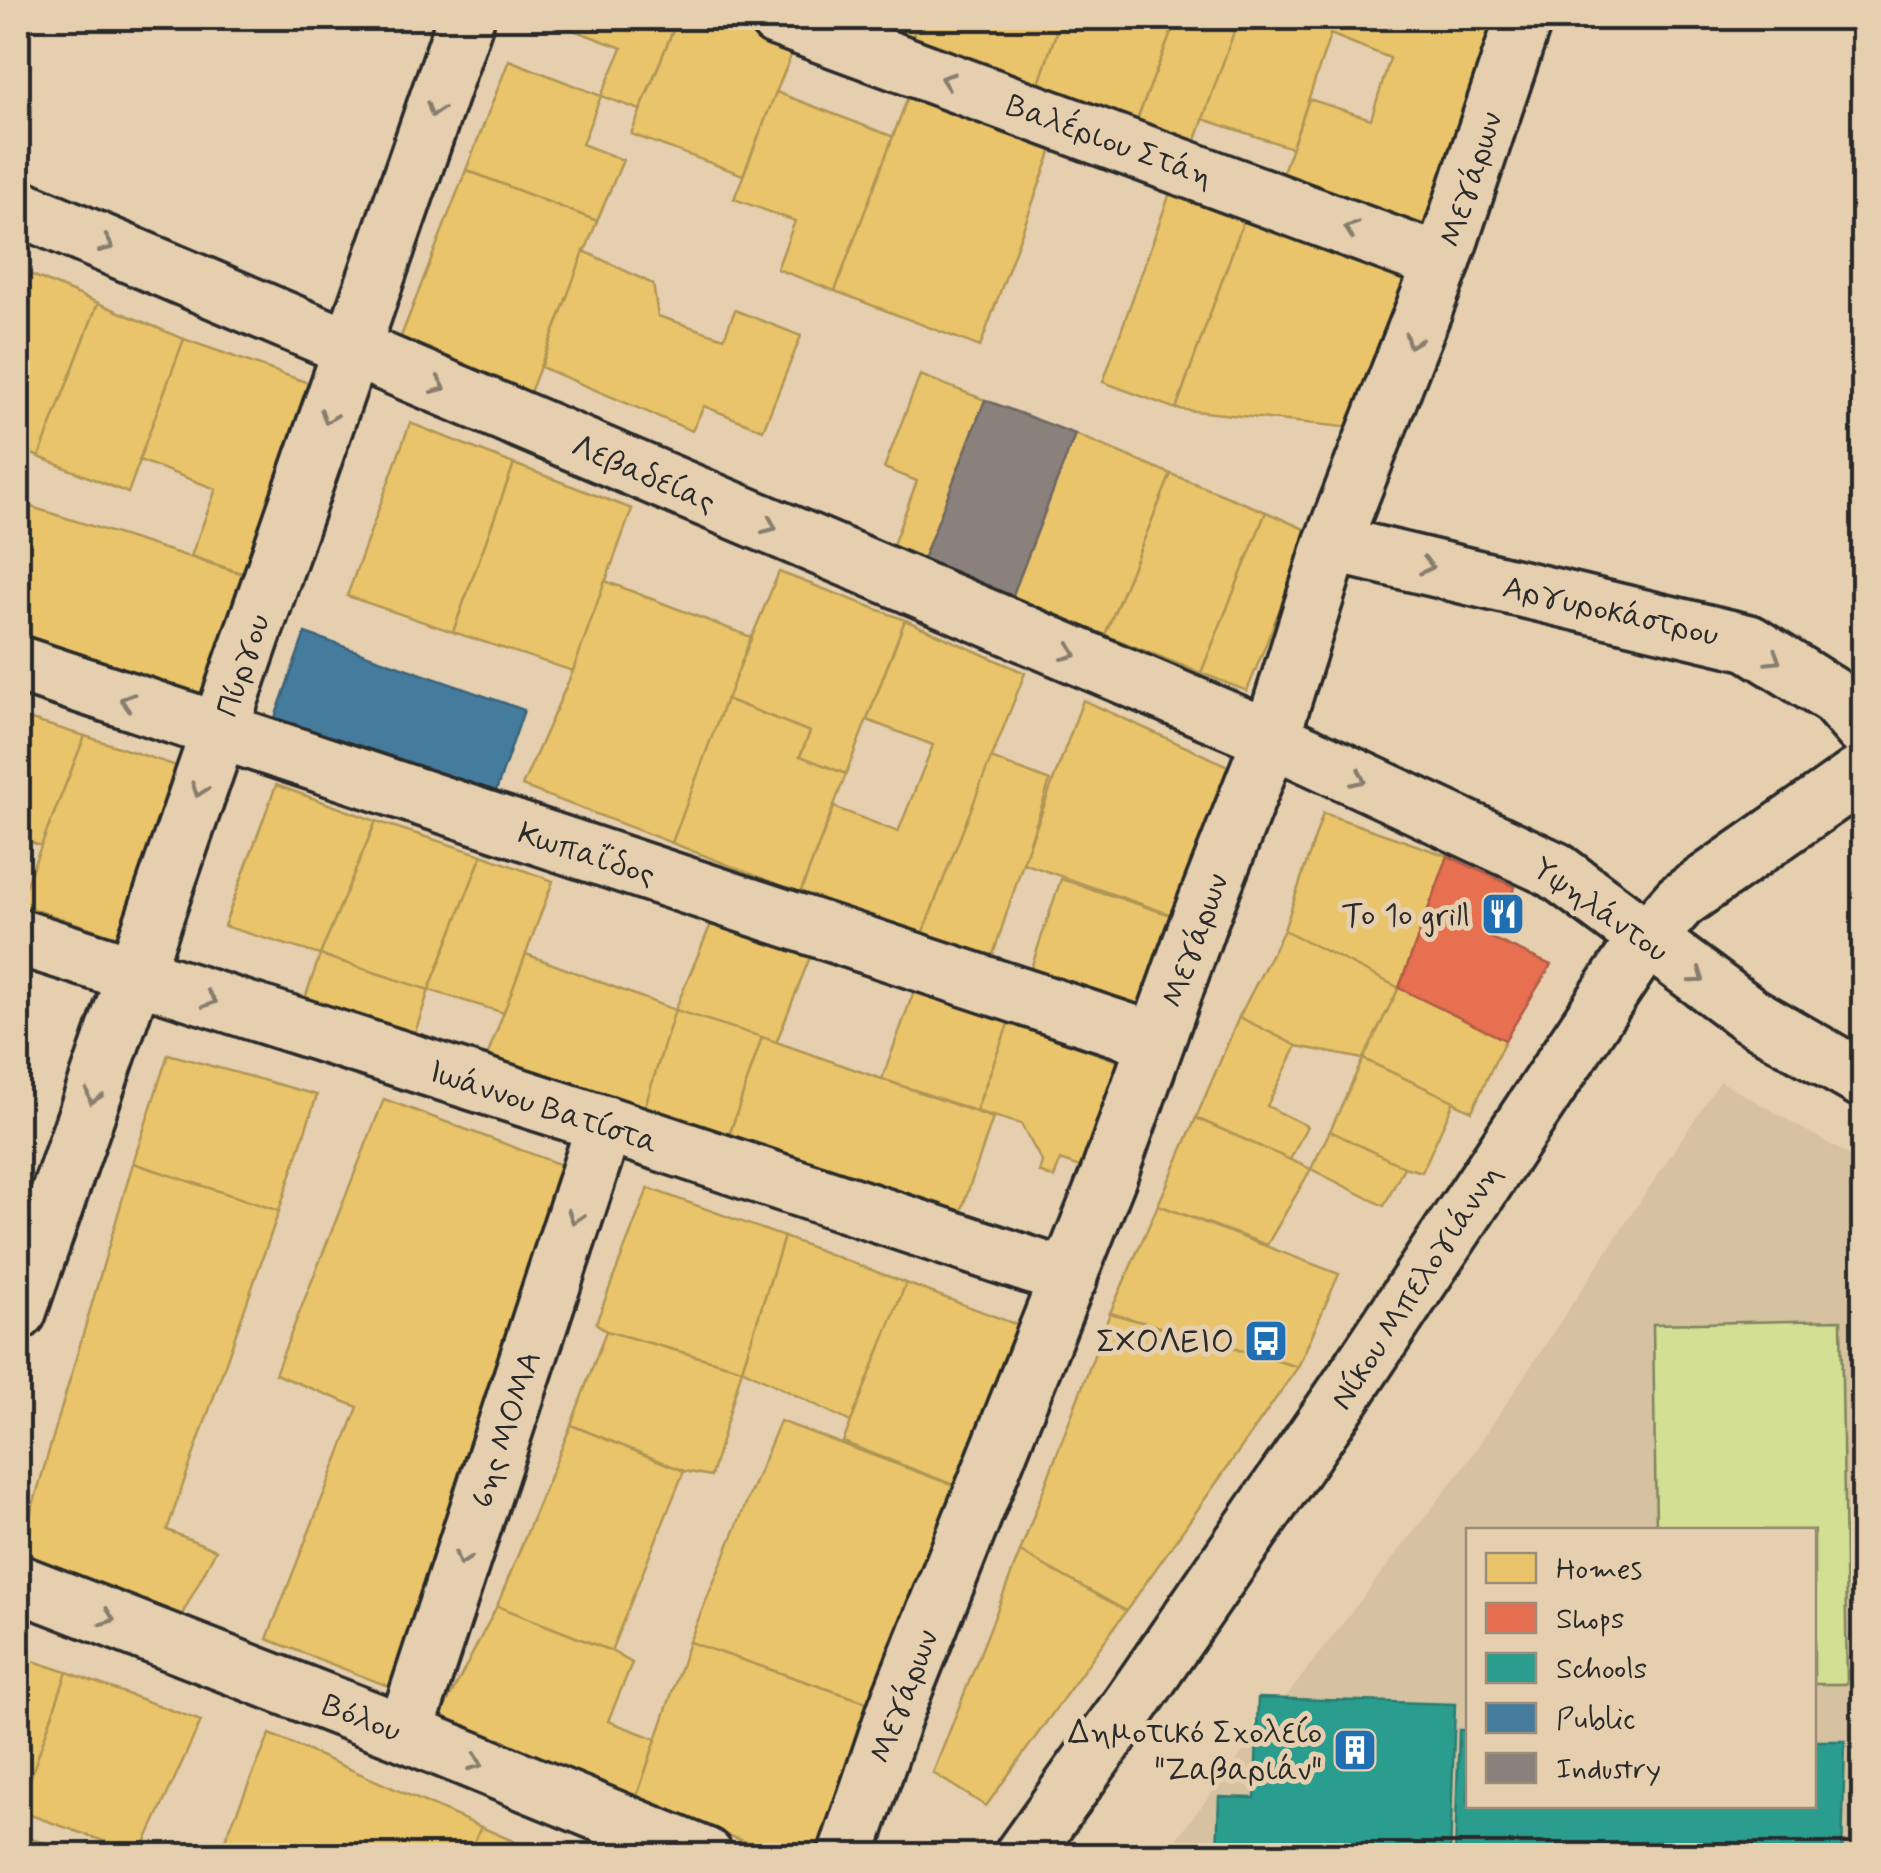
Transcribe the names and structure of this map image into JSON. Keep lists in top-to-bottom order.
{
  "streets": {
    "street": [
      "Βαλέριου Στάη",
      "Μεγάρων",
      "Λεβαδείας",
      "Αργυροκάστρου",
      "Πύργου",
      "Κωπαΐδος",
      "Υψηλάντου",
      "Ιωάννου Βατίστα",
      "Νίκου Μπελογιάννη",
      "6ης ΜΟΜΑ",
      "Βόλου"
    ]
  },
  "crossings": [
    ["Βαλέριου Στάη", "Μεγάρων"],
    ["Μεγάρων", "Λεβαδείας"],
    ["Μεγάρων", "Αργυροκάστρου"],
    ["Μεγάρων", "Κωπαΐδος"],
    ["Μεγάρων", "Υψηλάντου"],
    ["Μεγάρων", "Ιωάννου Βατίστα"],
    ["Λεβαδείας", "Πύργου"],
    ["Λεβαδείας", "Υψηλάντου"],
    ["Πύργου", "Κωπαΐδος"],
    ["Πύργου", "Ιωάννου Βατίστα"],
    ["Υψηλάντου", "Νίκου Μπελογιάννη"],
    ["Ιωάννου Βατίστα", "6ης ΜΟΜΑ"],
    ["6ης ΜΟΜΑ", "Βόλου"]
  ],
  "one_way": [
    "Βαλέριου Στάη",
    "Λεβαδείας",
    "Αργυροκάστρου",
    "Πύργου",
    "Υψηλάντου",
    "Ιωάννου Βατίστα",
    "6ης ΜΟΜΑ",
    "Βόλου"
  ],
  "places": {
    "restaurant": ["Το 1ο grill"],
    "bus stop": ["ΣΧΟΛΕΙΟ"],
    "building": ["Δημοτικό Σχολείο \"Ζαβαριάν\""]
  },
  "legend": [
    "Homes",
    "Shops",
    "Schools",
    "Public",
    "Industry"
  ]
}
